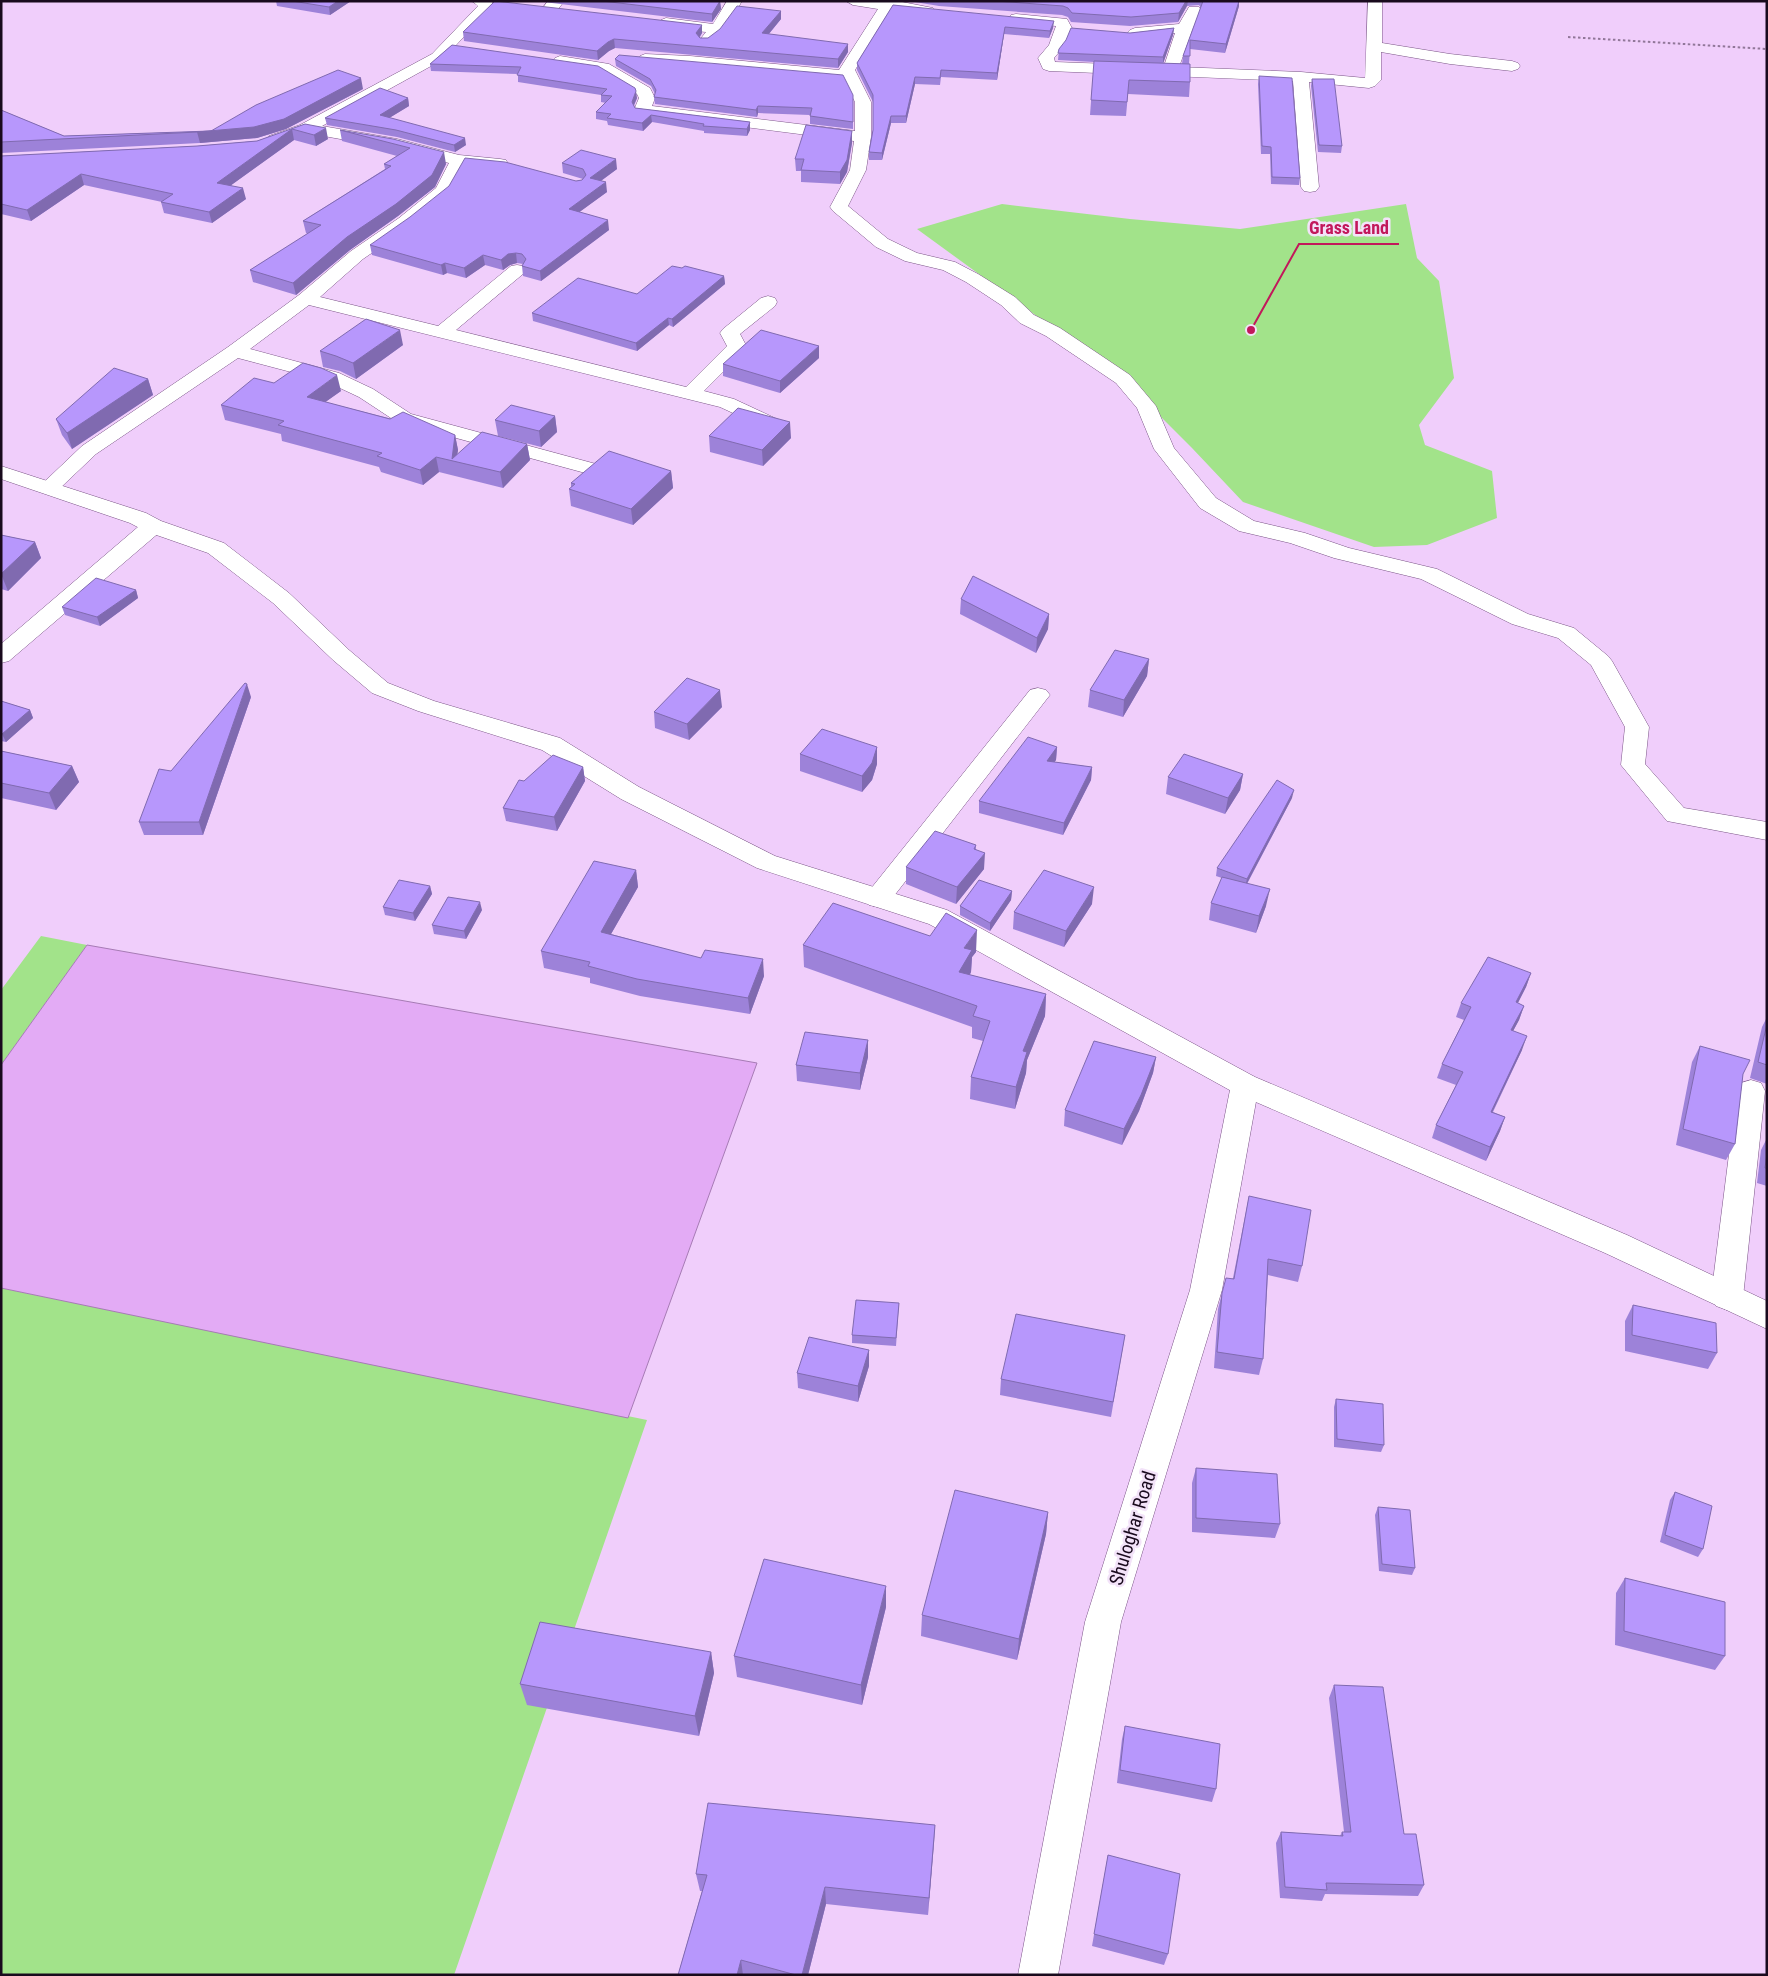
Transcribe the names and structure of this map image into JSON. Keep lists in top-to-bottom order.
{
  "streets": {
    "street": ["Shuloghar Road"]
  },
  "places": ["Grass Land"]
}
